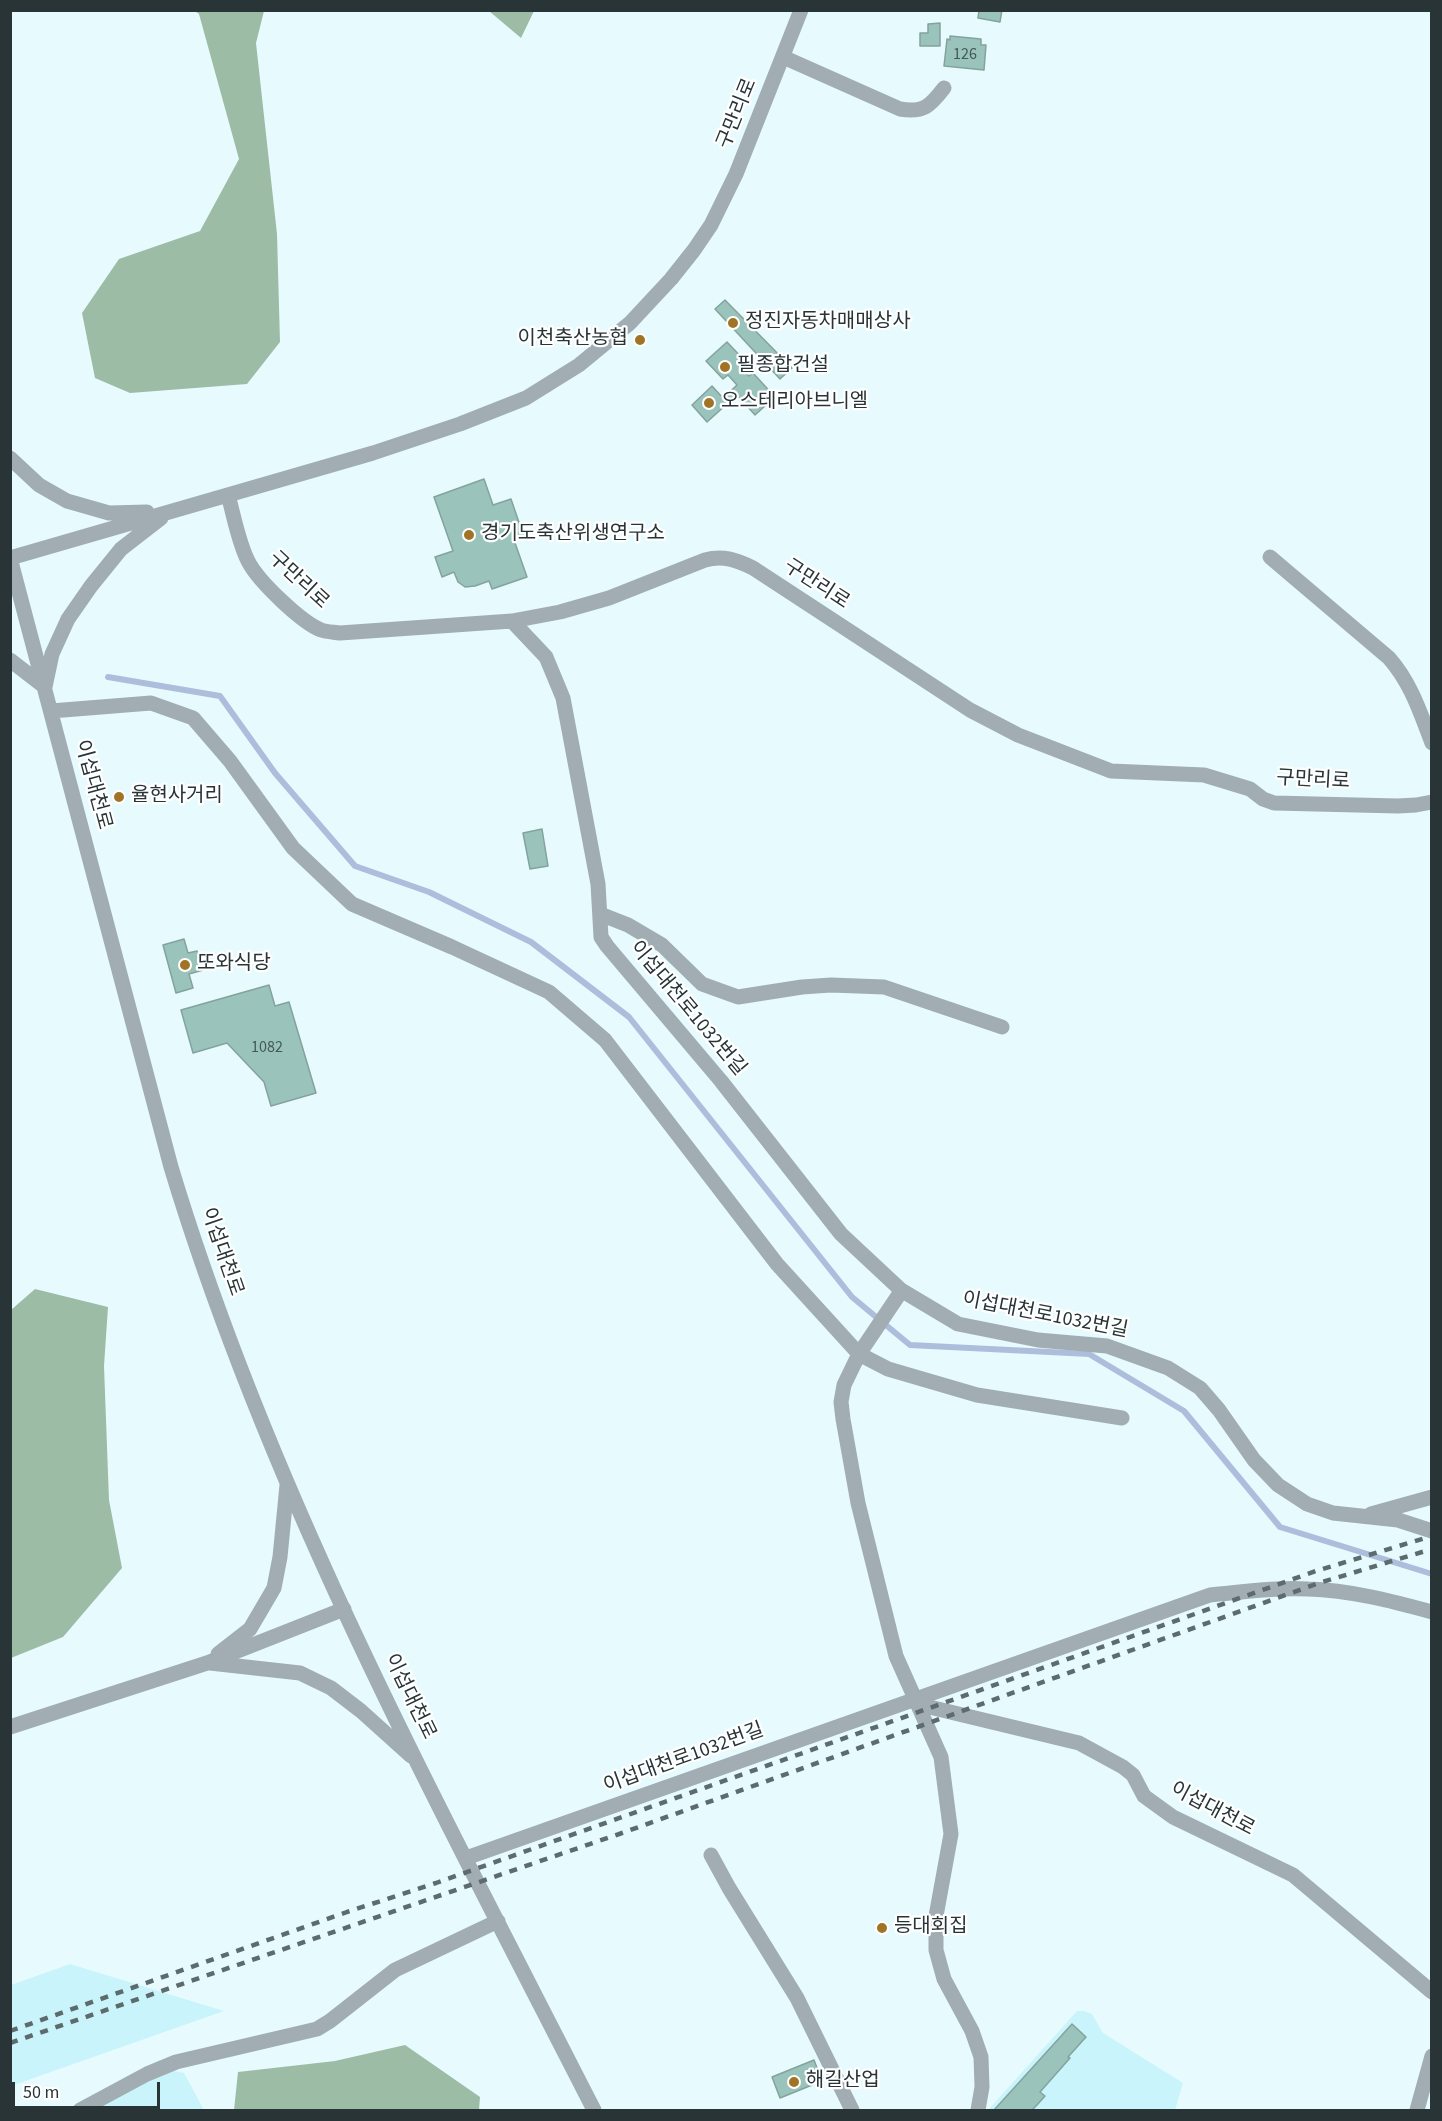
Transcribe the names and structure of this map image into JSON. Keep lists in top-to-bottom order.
{
  "streets": {
    "street": ["구만리로", "이섭대천로", "이섭대천로1032번길"]
  },
  "crossings": [
    ["구만리로", "이섭대천로"],
    ["구만리로", "이섭대천로1032번길"],
    ["이섭대천로", "이섭대천로1032번길"]
  ],
  "places": [
    "정진자동차매매상사",
    "이천축산농협",
    "필종합건설",
    "오스테리아브니엘",
    "경기도축산위생연구소",
    "율현사거리",
    "또와식당",
    "등대회집",
    "해길산업"
  ],
  "house_numbers": ["126", "1082"],
  "scale_bar": "50 m"
}
